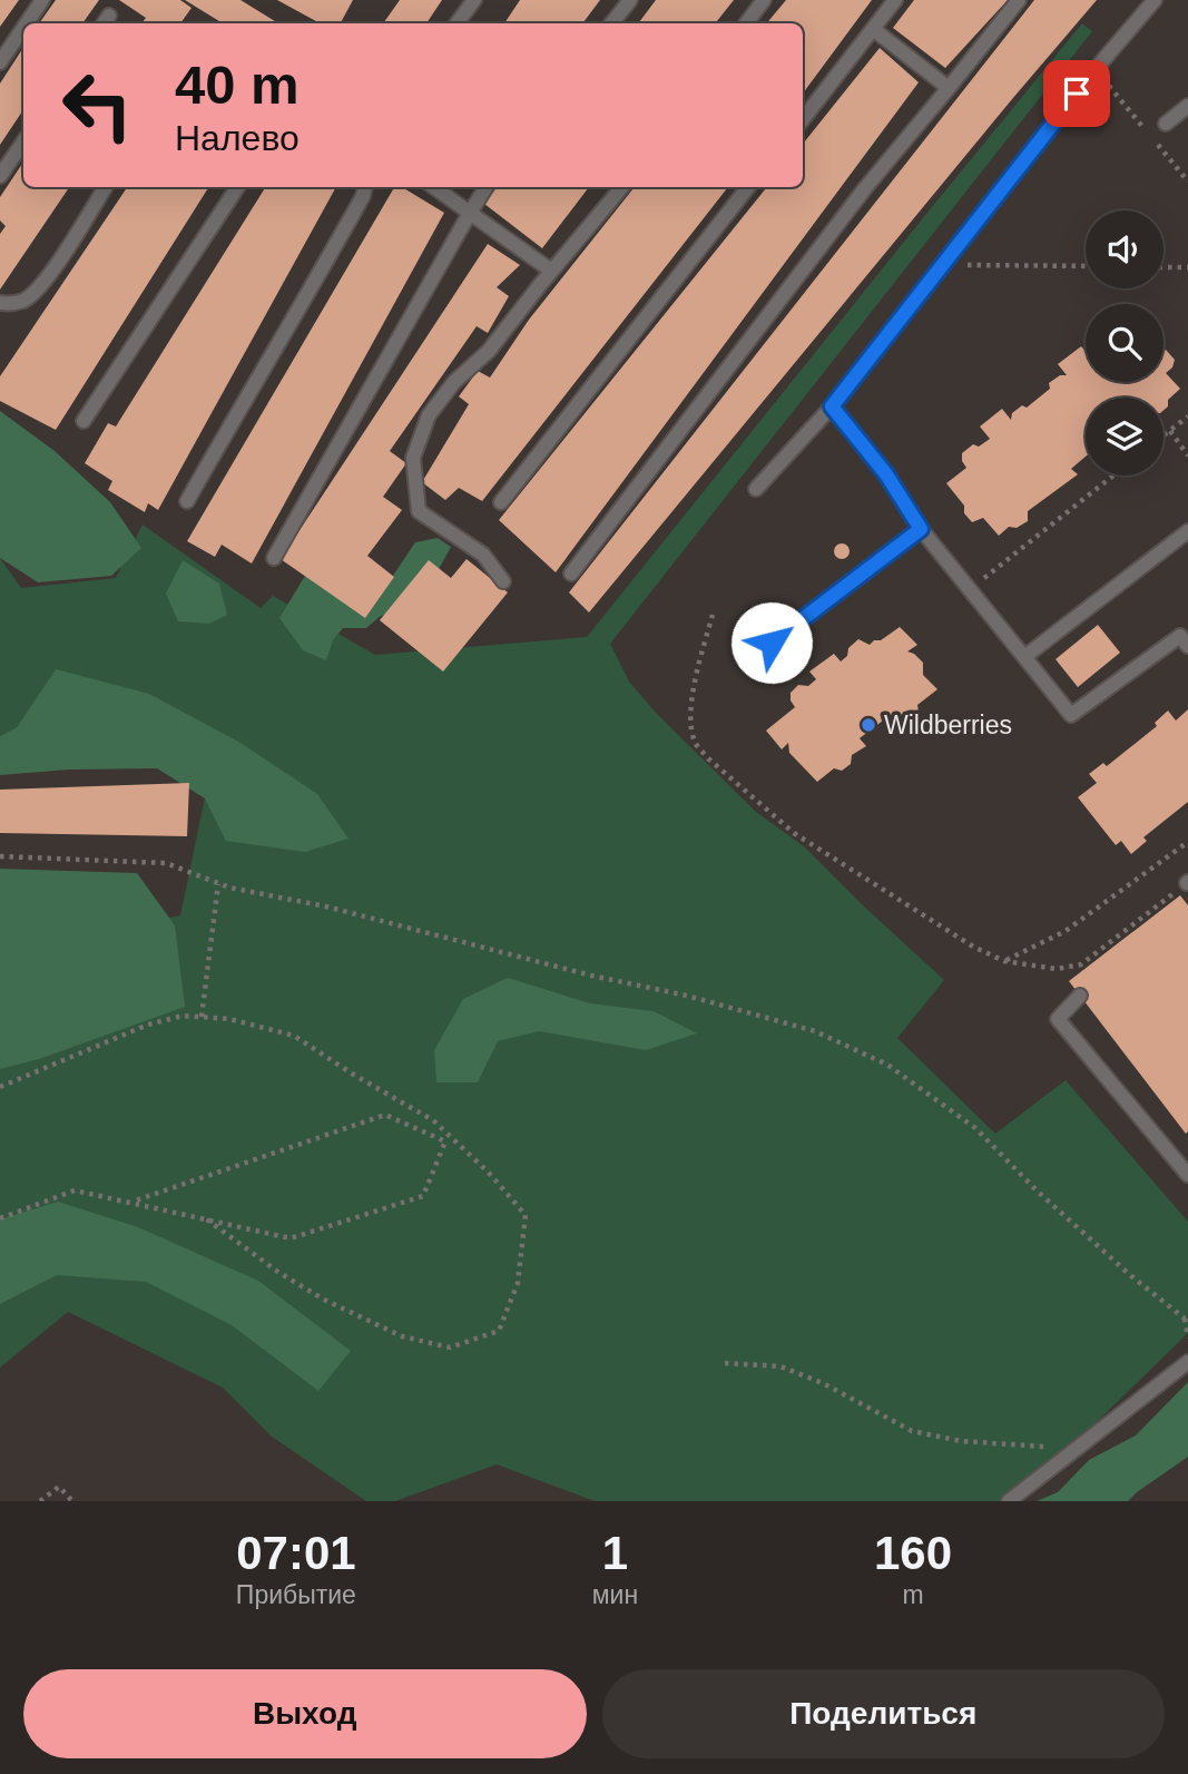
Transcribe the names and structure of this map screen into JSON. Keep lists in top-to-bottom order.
{
  "places": ["Wildberries"],
  "page": {
    "turn": ["40 m", "Налево"],
    "eta": [
      "07:01",
      "Прибытие",
      "1",
      "мин",
      "160",
      "m"
    ],
    "buttons": ["Выход", "Поделиться"]
  }
}
